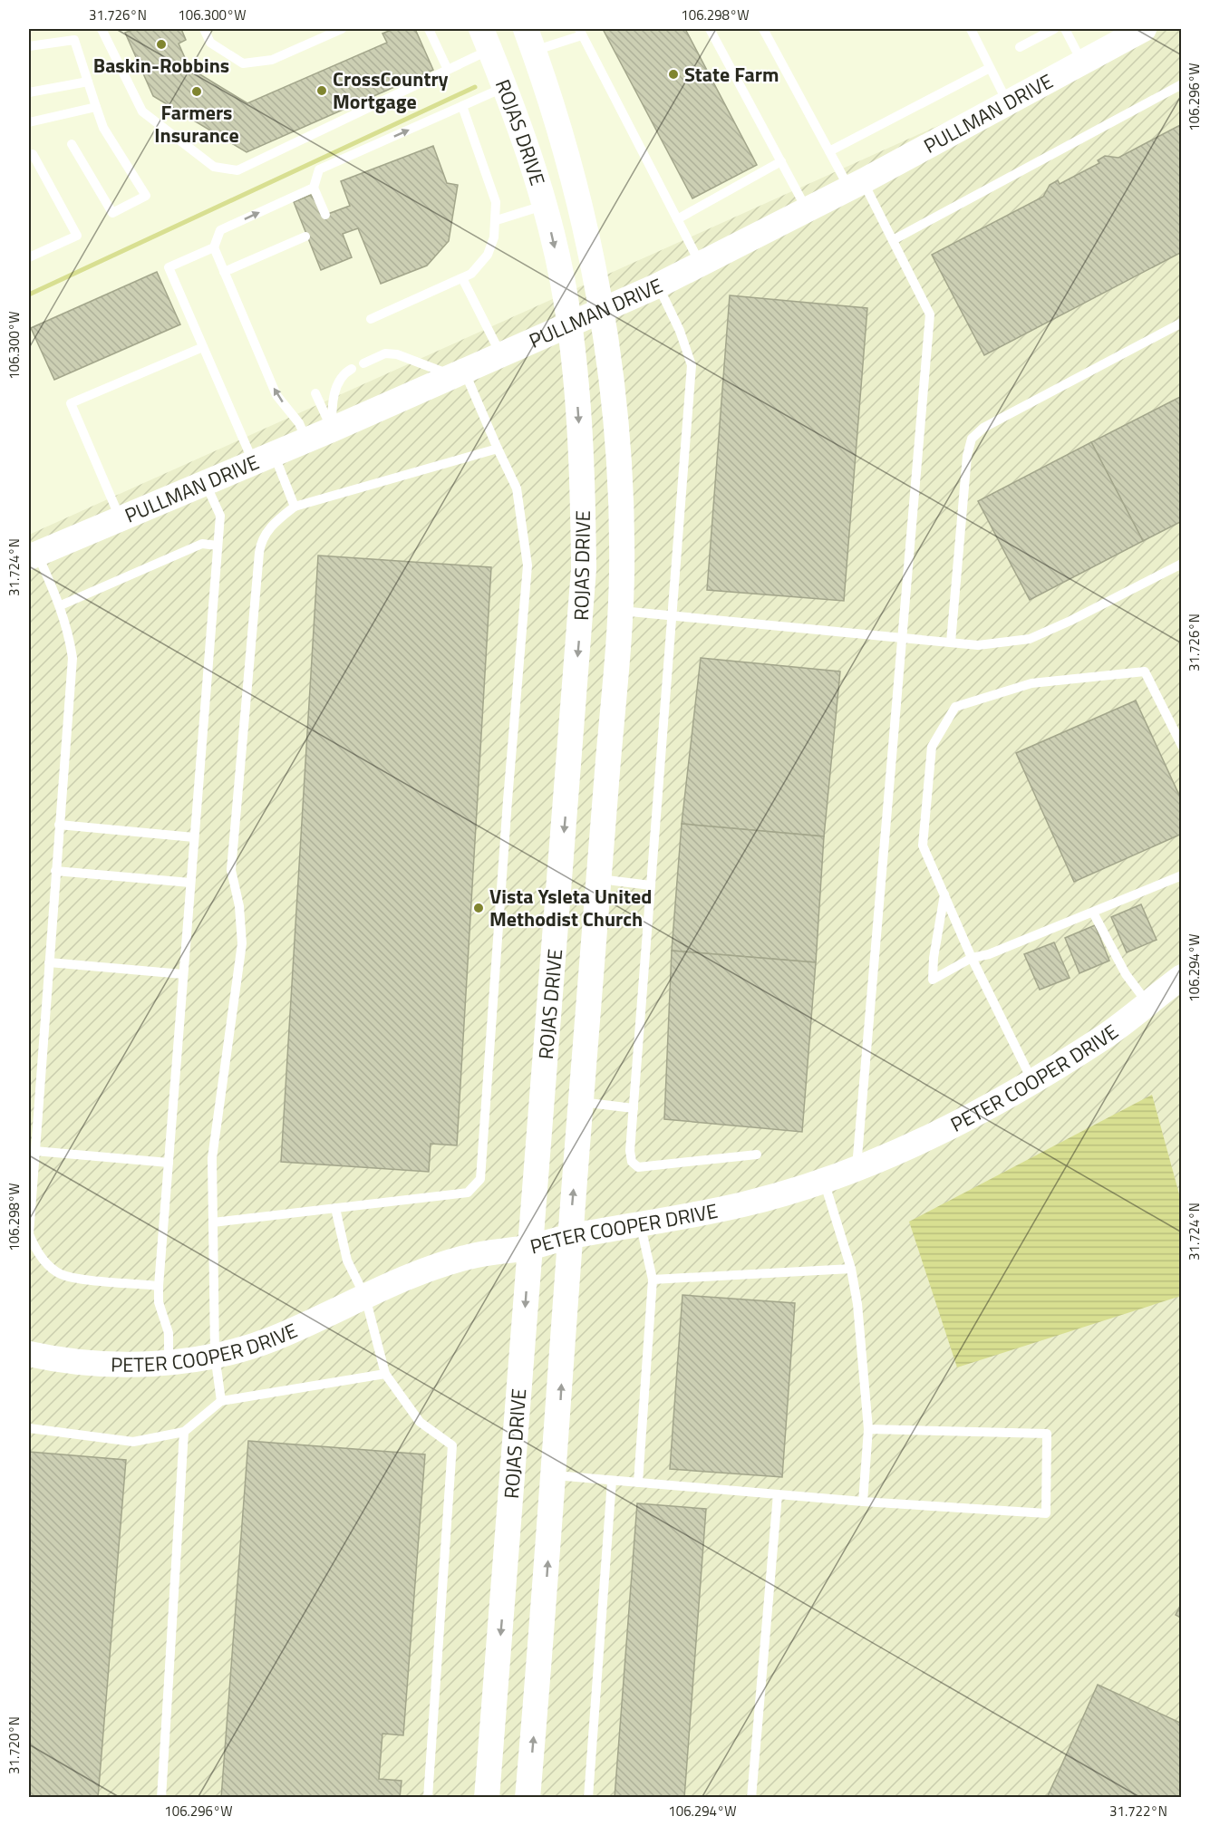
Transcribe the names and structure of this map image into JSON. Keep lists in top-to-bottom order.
{
  "streets": {
    "main road": ["PULLMAN DRIVE", "ROJAS DRIVE", "PETER COOPER DRIVE"]
  },
  "crossings": [
    ["PULLMAN DRIVE", "ROJAS DRIVE"],
    ["ROJAS DRIVE", "PETER COOPER DRIVE"]
  ],
  "places": [
    "Baskin-Robbins",
    "State Farm",
    "CrossCountry Mortgage",
    "Farmers Insurance",
    "Vista Ysleta United Methodist Church"
  ],
  "coordinates": [
    "31.726°N",
    "106.300°W",
    "106.298°W",
    "106.296°W",
    "31.724°N",
    "106.294°W",
    "31.720°N",
    "31.722°N"
  ]
}
